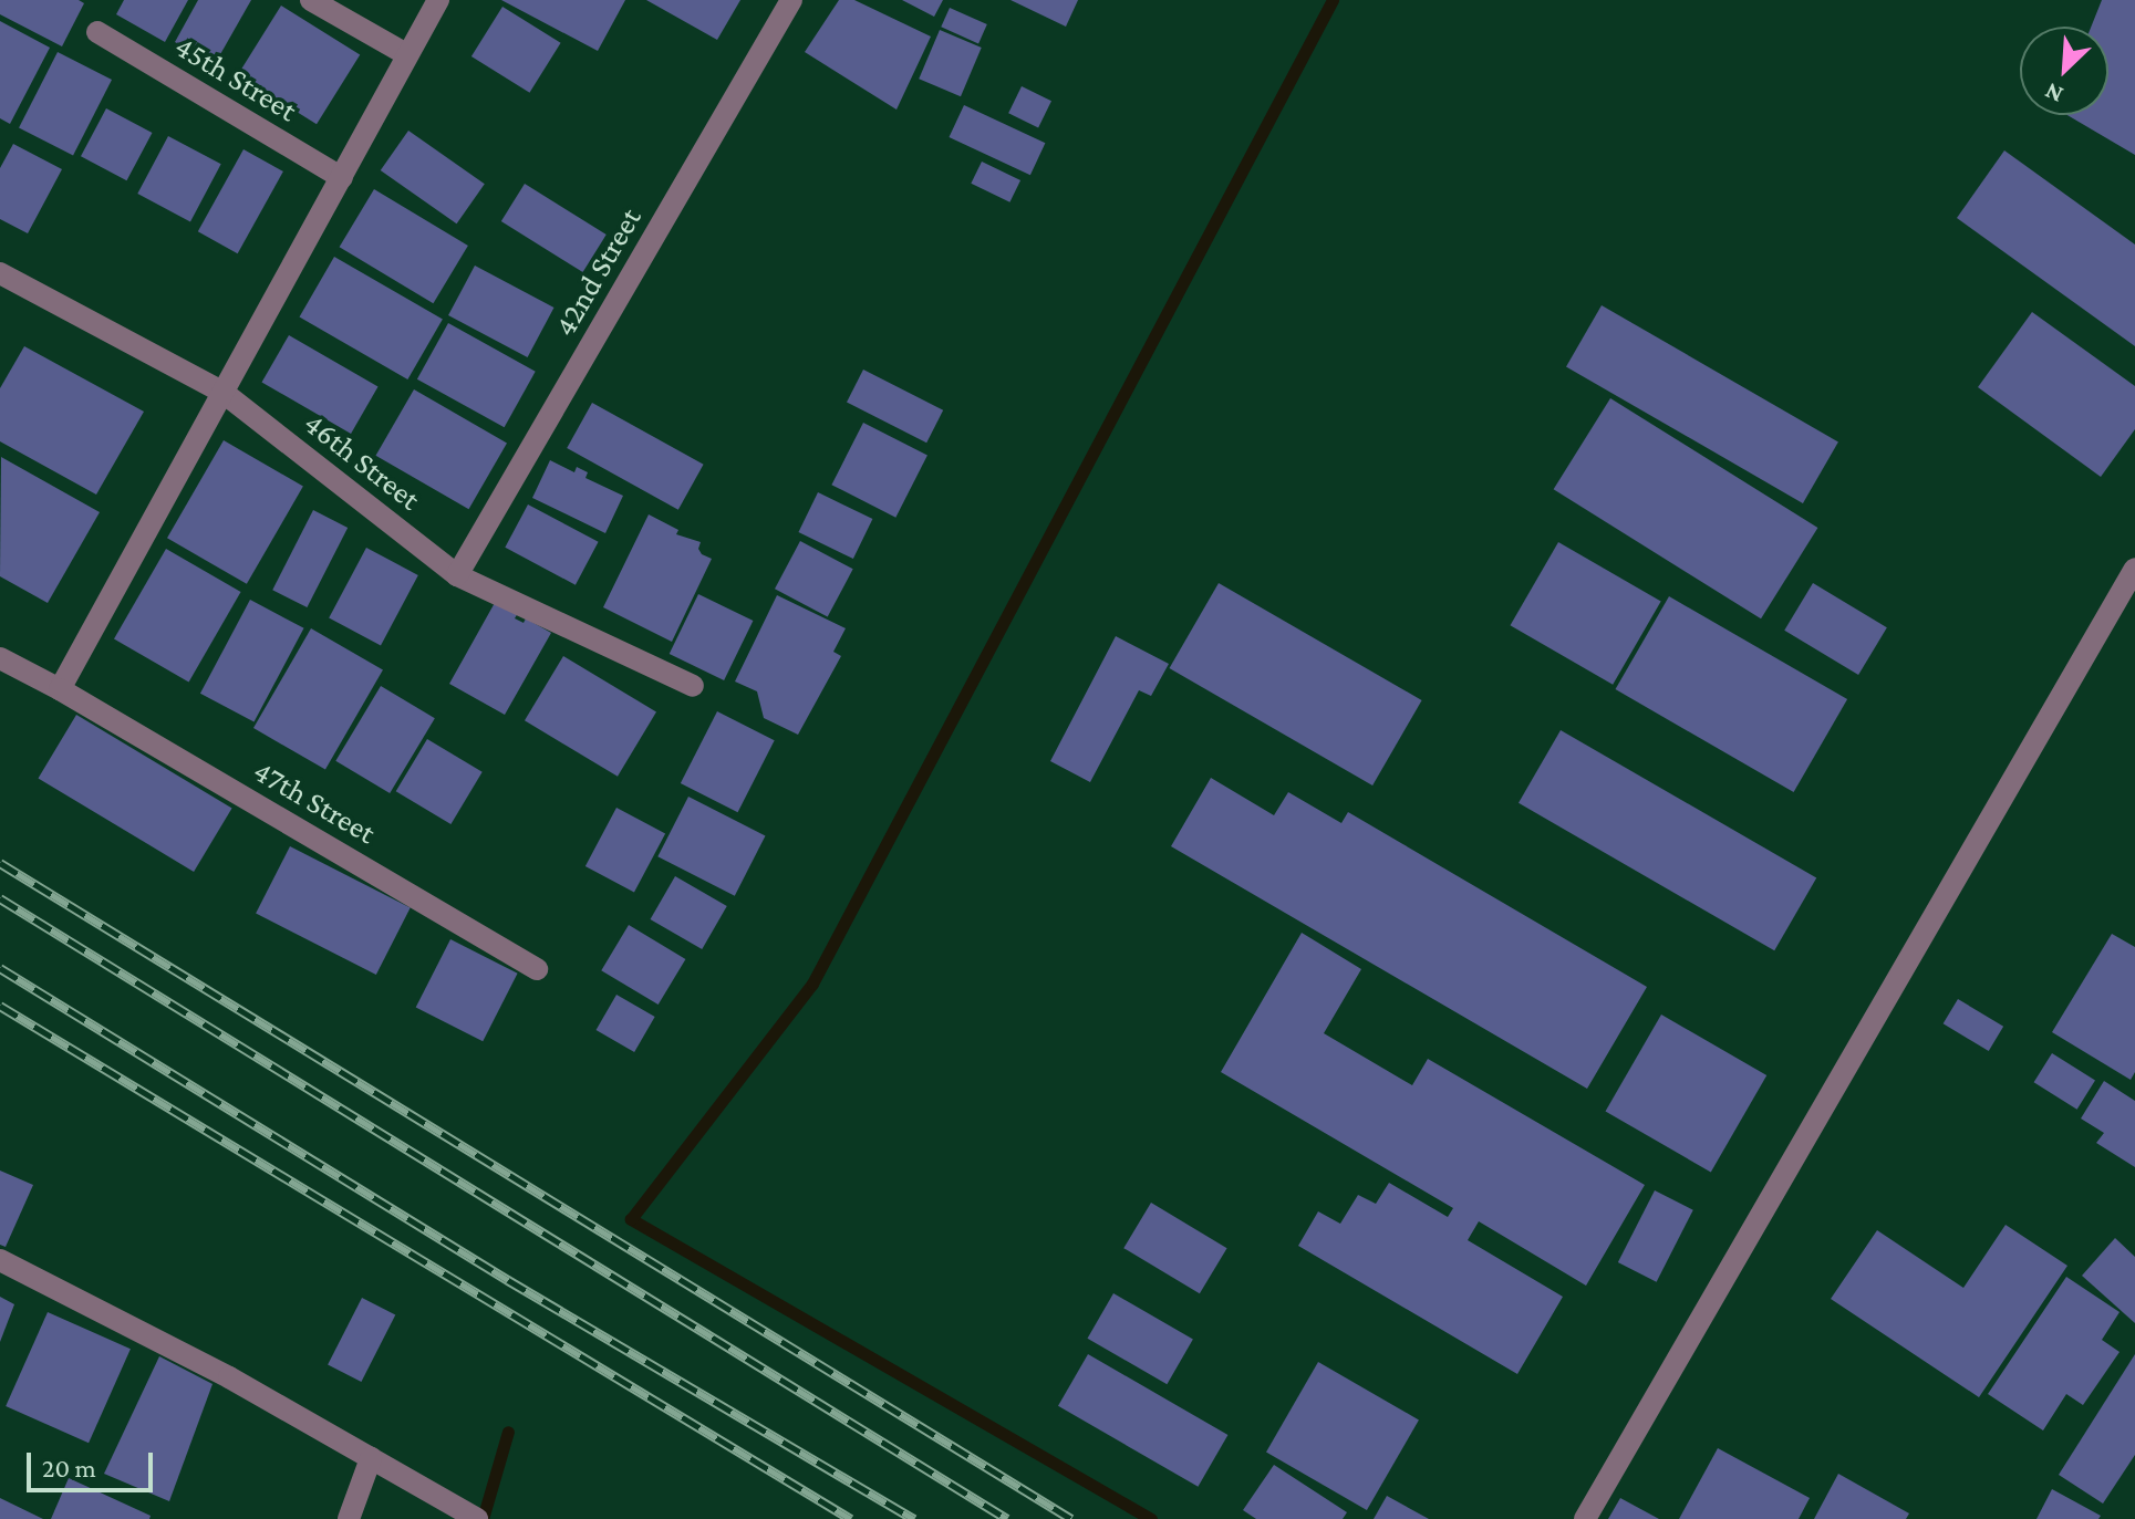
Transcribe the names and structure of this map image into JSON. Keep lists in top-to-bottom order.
{
  "streets": {
    "street": [
      "45th Street",
      "42nd Street",
      "46th Street",
      "47th Street"
    ]
  },
  "crossings": [
    ["42nd Street", "46th Street"]
  ],
  "scale_bar": "20 m",
  "north": "bottom left"
}
